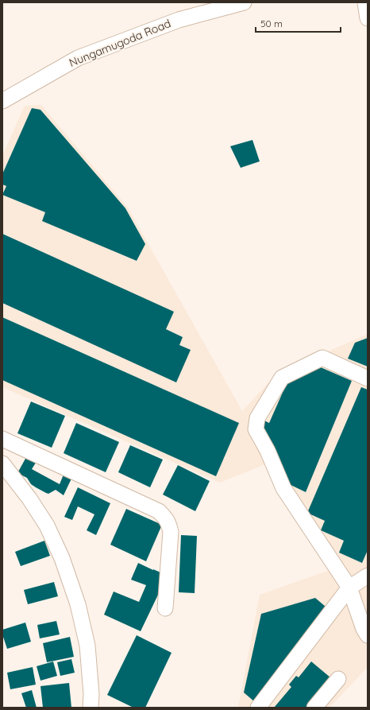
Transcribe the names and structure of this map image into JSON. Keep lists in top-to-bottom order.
{
  "streets": {
    "street": ["Nungamugoda Road"]
  },
  "scale_bar": "50 m"
}
